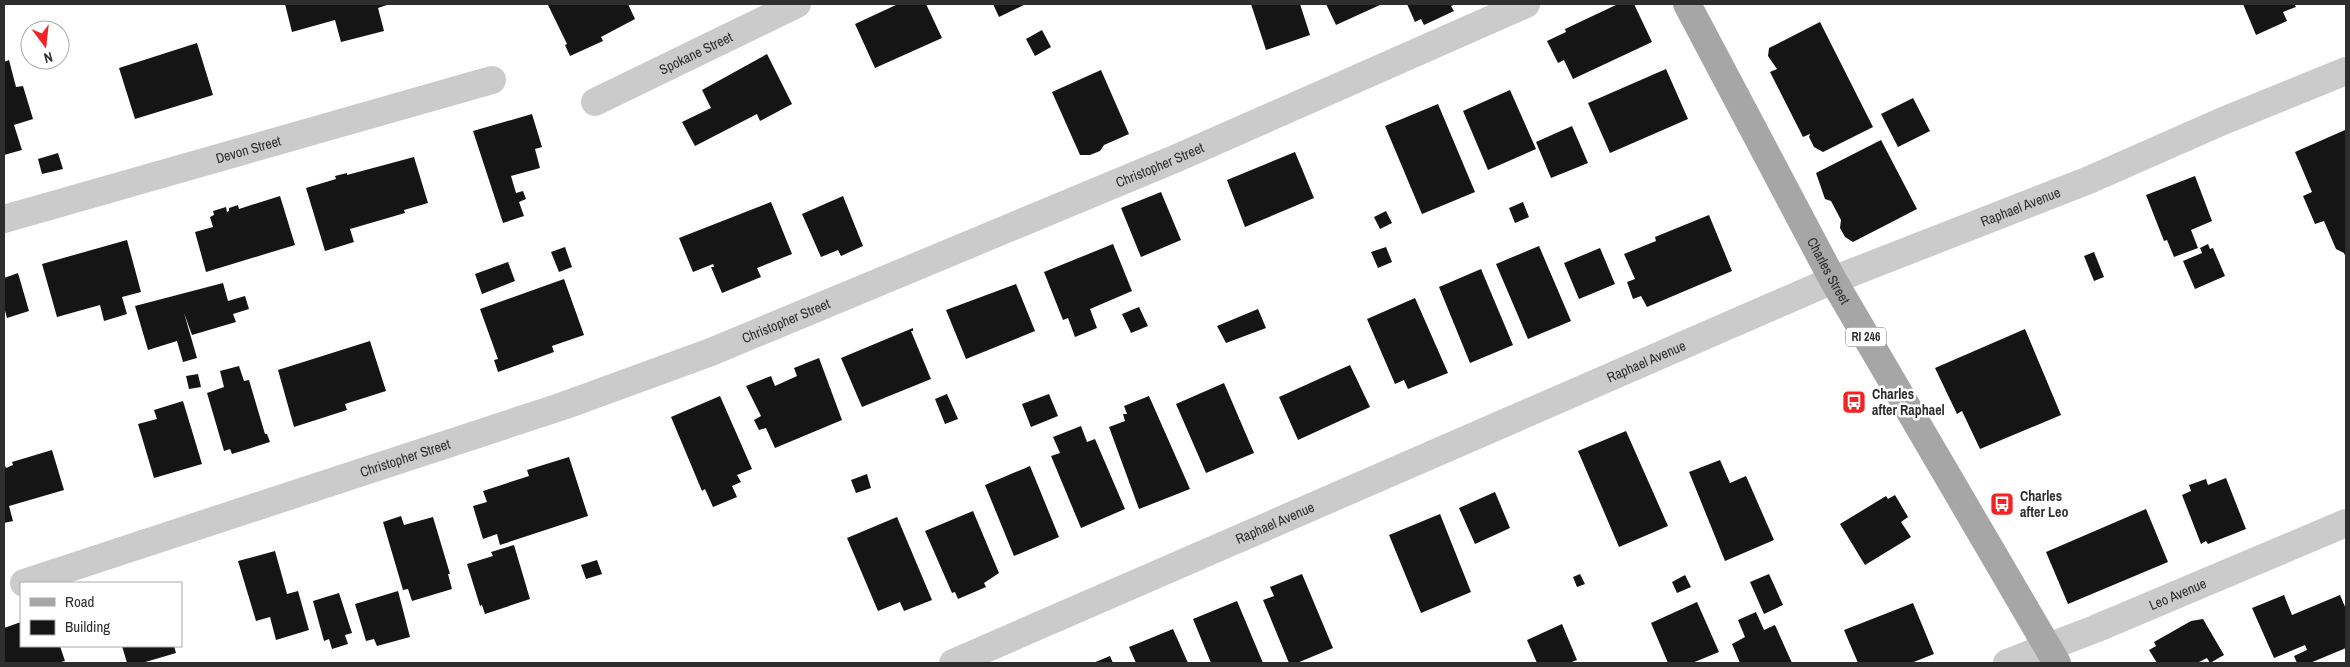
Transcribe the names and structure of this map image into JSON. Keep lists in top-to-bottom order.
{
  "streets": {
    "main road": ["Charles Street", "RI 246"],
    "street": [
      "Spokane Street",
      "Devon Street",
      "Christopher Street",
      "Raphael Avenue",
      "Leo Avenue"
    ]
  },
  "crossings": [
    ["Raphael Avenue", "Charles Street"],
    ["Charles Street", "Leo Avenue"]
  ],
  "places": {
    "bus stop": ["Charles after Raphael", "Charles after Leo"]
  },
  "legend": ["Road", "Building"],
  "north": "bottom"
}
